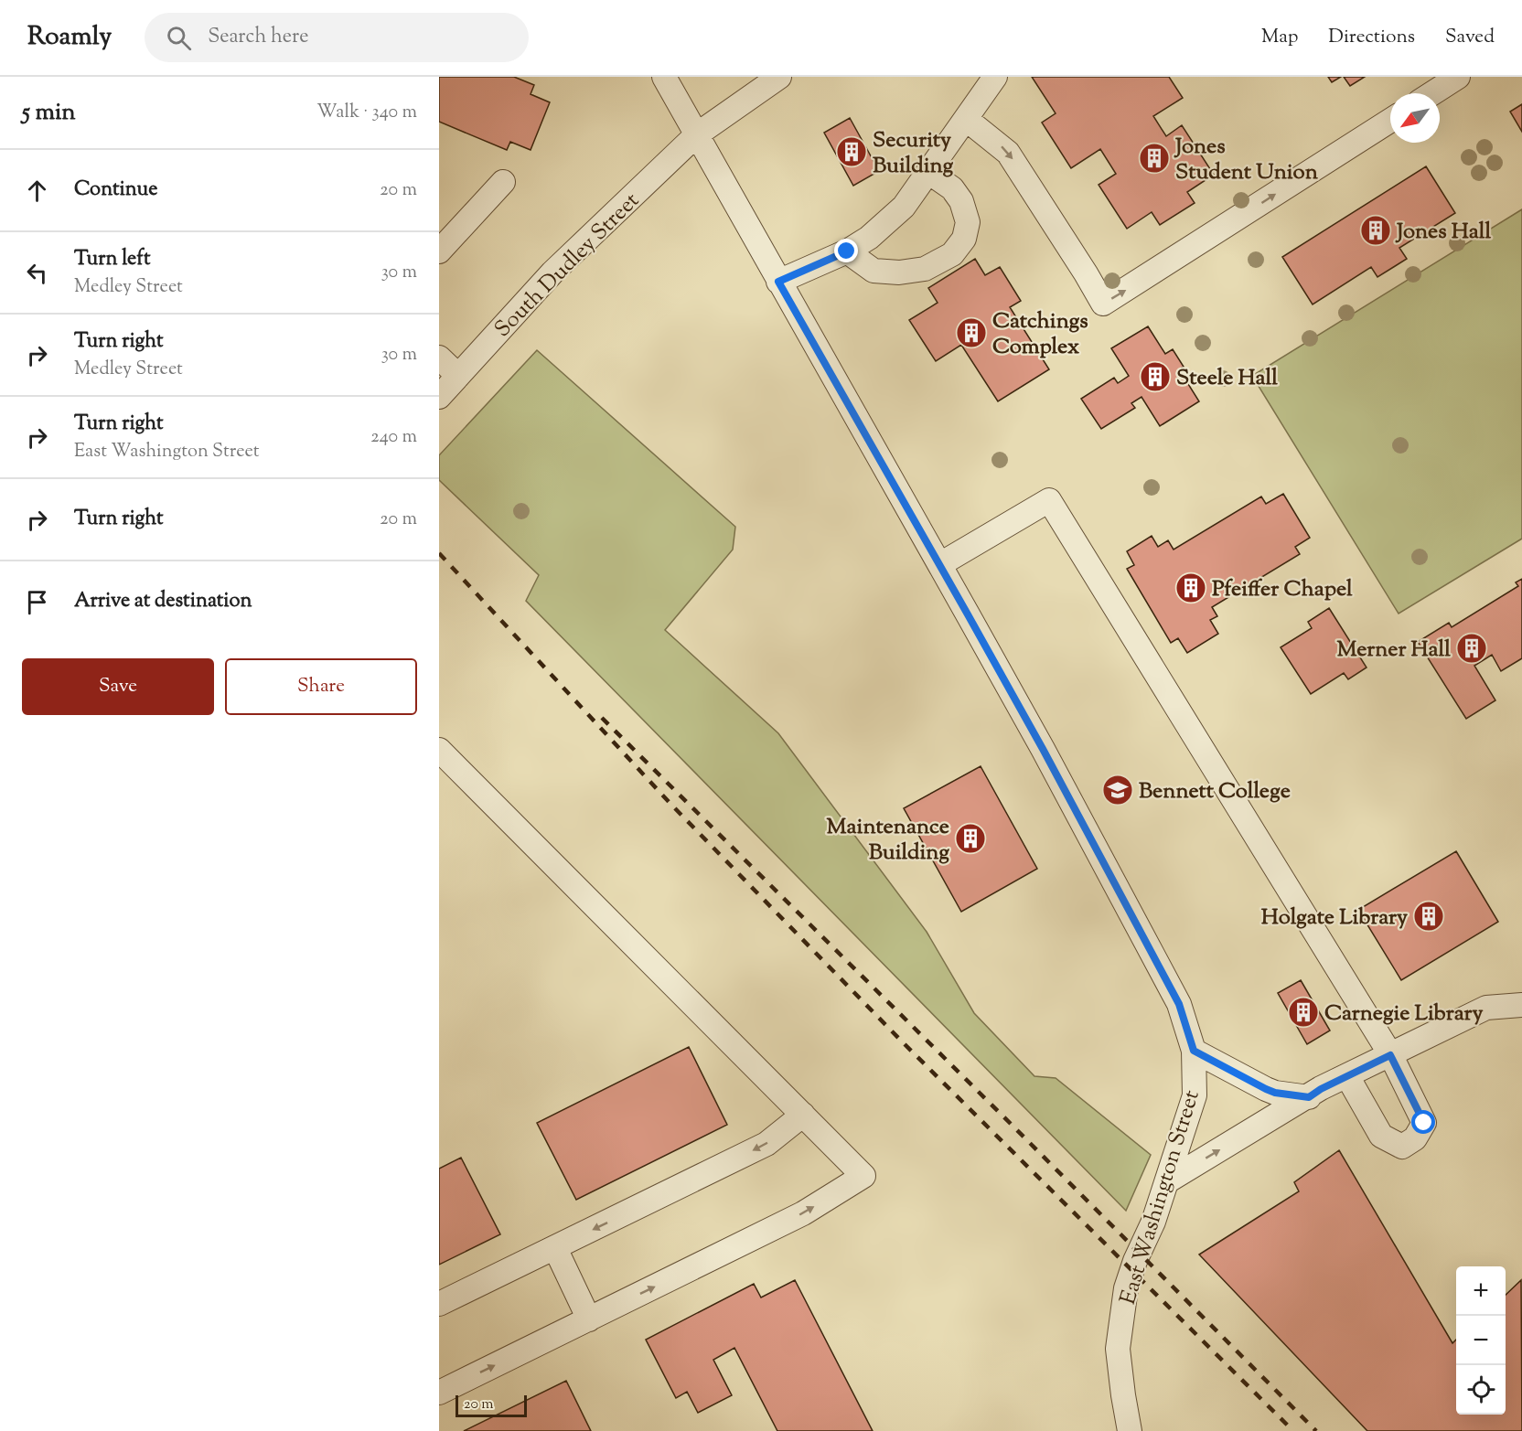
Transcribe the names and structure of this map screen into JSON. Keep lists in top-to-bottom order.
{
  "streets": {
    "street": ["South Dudley Street", "East Washington Street"]
  },
  "crossings": [
    ["South Dudley Street", "East Washington Street"]
  ],
  "places": {
    "building": [
      "Security Building",
      "Jones Student Union",
      "Jones Hall",
      "Catchings Complex",
      "Steele Hall",
      "Pfeiffer Chapel",
      "Merner Hall",
      "Maintenance Building",
      "Holgate Library",
      "Carnegie Library"
    ],
    "school or university": ["Bennett College"]
  },
  "scale_bar": "20 m",
  "north": "bottom left",
  "page": {
    "header": "Roamly",
    "search": "Search here",
    "nav": ["Map", "Directions", "Saved"],
    "heading": ["5 min", "Walk · 340 m"],
    "list": [
      ["Continue", "20 m"],
      ["Turn left", "Medley Street", "30 m"],
      ["Turn right", "Medley Street", "30 m"],
      ["Turn right", "East Washington Street", "240 m"],
      ["Turn right", "20 m"],
      "Arrive at destination"
    ],
    "buttons": ["Save", "Share"],
    "map_buttons": ["+", "−"],
    "scale": "20 m"
  }
}
